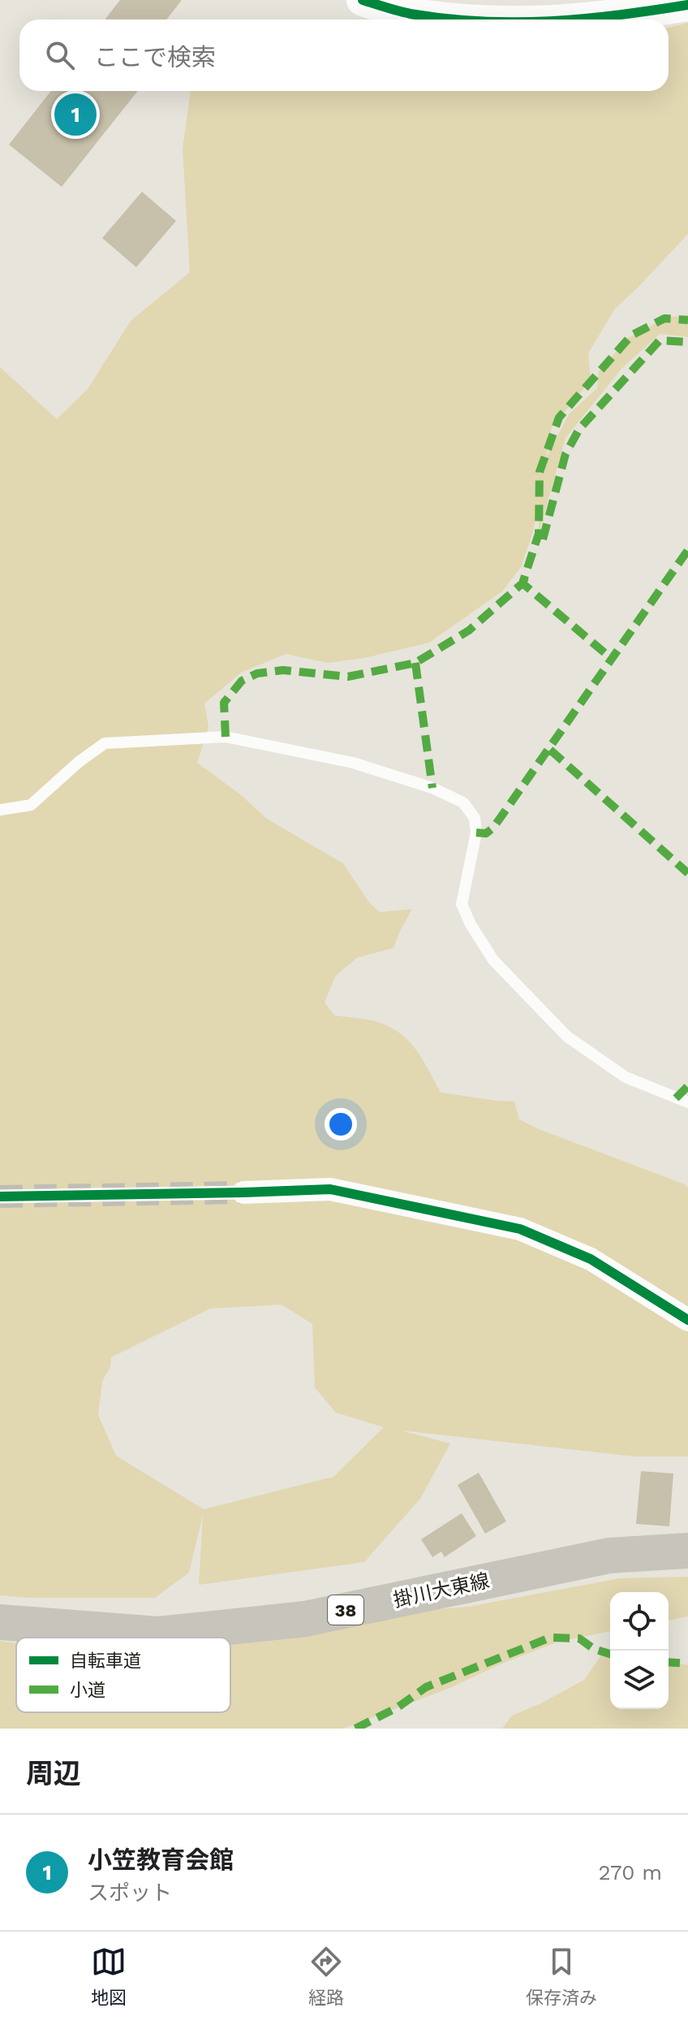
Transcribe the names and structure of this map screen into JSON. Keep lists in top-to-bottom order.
{
  "streets": {
    "main road": ["掛川大東線", "38"]
  },
  "legend": ["自転車道", "小道"],
  "page": {
    "search": "ここで検索",
    "pins": "1",
    "heading": "周辺",
    "list": [
      {
        "mark": "1",
        "name": "小笠教育会館",
        "note": "スポット",
        "value": "270 m"
      }
    ],
    "nav": ["地図", "経路", "保存済み"]
  }
}
